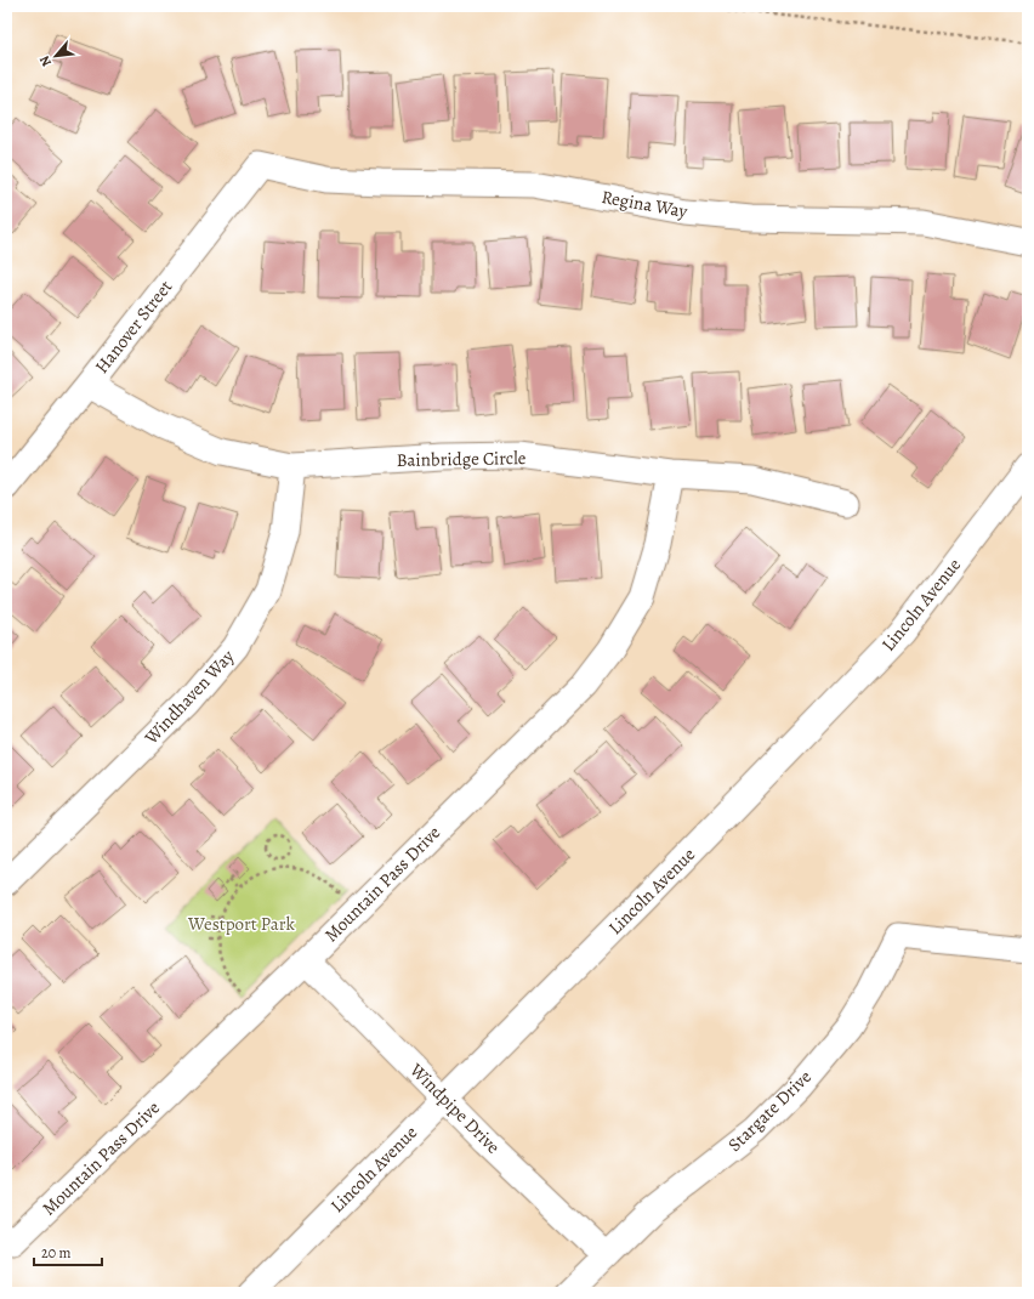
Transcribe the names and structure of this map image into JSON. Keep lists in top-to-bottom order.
{
  "streets": {
    "main road": ["Lincoln Avenue"],
    "street": [
      "Regina Way",
      "Hanover Street",
      "Bainbridge Circle",
      "Windhaven Way",
      "Mountain Pass Drive",
      "Windpipe Drive",
      "Stargate Drive"
    ]
  },
  "crossings": [
    ["Regina Way", "Hanover Street"],
    ["Hanover Street", "Bainbridge Circle"],
    ["Bainbridge Circle", "Windhaven Way"],
    ["Bainbridge Circle", "Mountain Pass Drive"],
    ["Lincoln Avenue", "Windpipe Drive"],
    ["Mountain Pass Drive", "Windpipe Drive"],
    ["Windpipe Drive", "Stargate Drive"]
  ],
  "parks": ["Westport Park"],
  "scale_bar": "20 m",
  "north": "bottom left"
}
